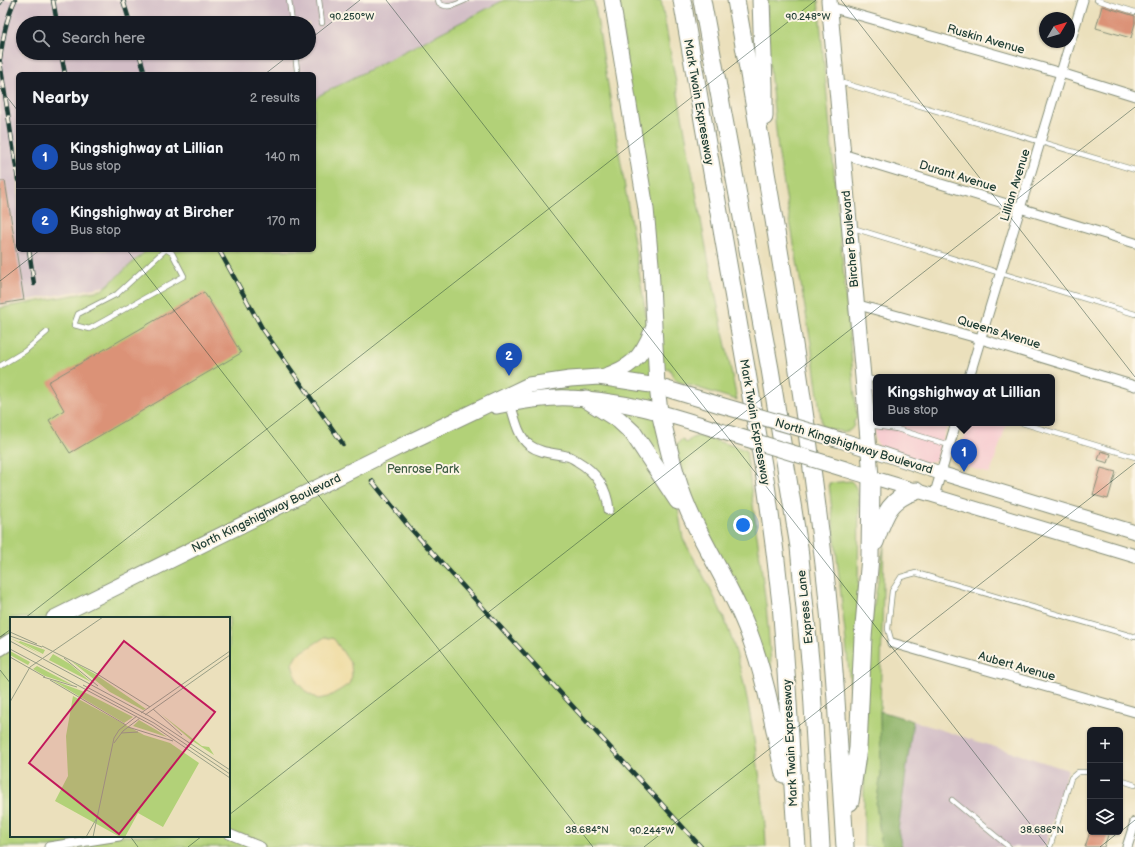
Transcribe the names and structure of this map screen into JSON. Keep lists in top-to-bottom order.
{
  "streets": {
    "highway": ["Mark Twain Expressway", "Express Lane"],
    "main road": ["Bircher Boulevard", "North Kingshighway Boulevard"],
    "street": [
      "Ruskin Avenue",
      "Durant Avenue",
      "Lillian Avenue",
      "Queens Avenue",
      "Aubert Avenue"
    ]
  },
  "crossings": [
    ["Ruskin Avenue", "Lillian Avenue"],
    ["Ruskin Avenue", "Bircher Boulevard"],
    ["Durant Avenue", "Lillian Avenue"],
    ["Durant Avenue", "Bircher Boulevard"],
    ["Lillian Avenue", "Queens Avenue"],
    ["Bircher Boulevard", "Queens Avenue"],
    ["Bircher Boulevard", "North Kingshighway Boulevard"]
  ],
  "parks": ["Penrose Park"],
  "north": "top right",
  "page": {
    "search": "Search here",
    "heading": ["Nearby", "2 results"],
    "list": [
      {
        "mark": "1",
        "name": "Kingshighway at Lillian",
        "note": "Bus stop",
        "value": "140 m"
      },
      {
        "mark": "2",
        "name": "Kingshighway at Bircher",
        "note": "Bus stop",
        "value": "170 m"
      }
    ],
    "pins": ["2", "1"],
    "popup": ["Kingshighway at Lillian", "Bus stop"],
    "map_buttons": ["+", "−"]
  },
  "coordinates": [
    "90.250°W",
    "90.248°W",
    "38.684°N",
    "38.686°N",
    "90.244°W"
  ]
}
